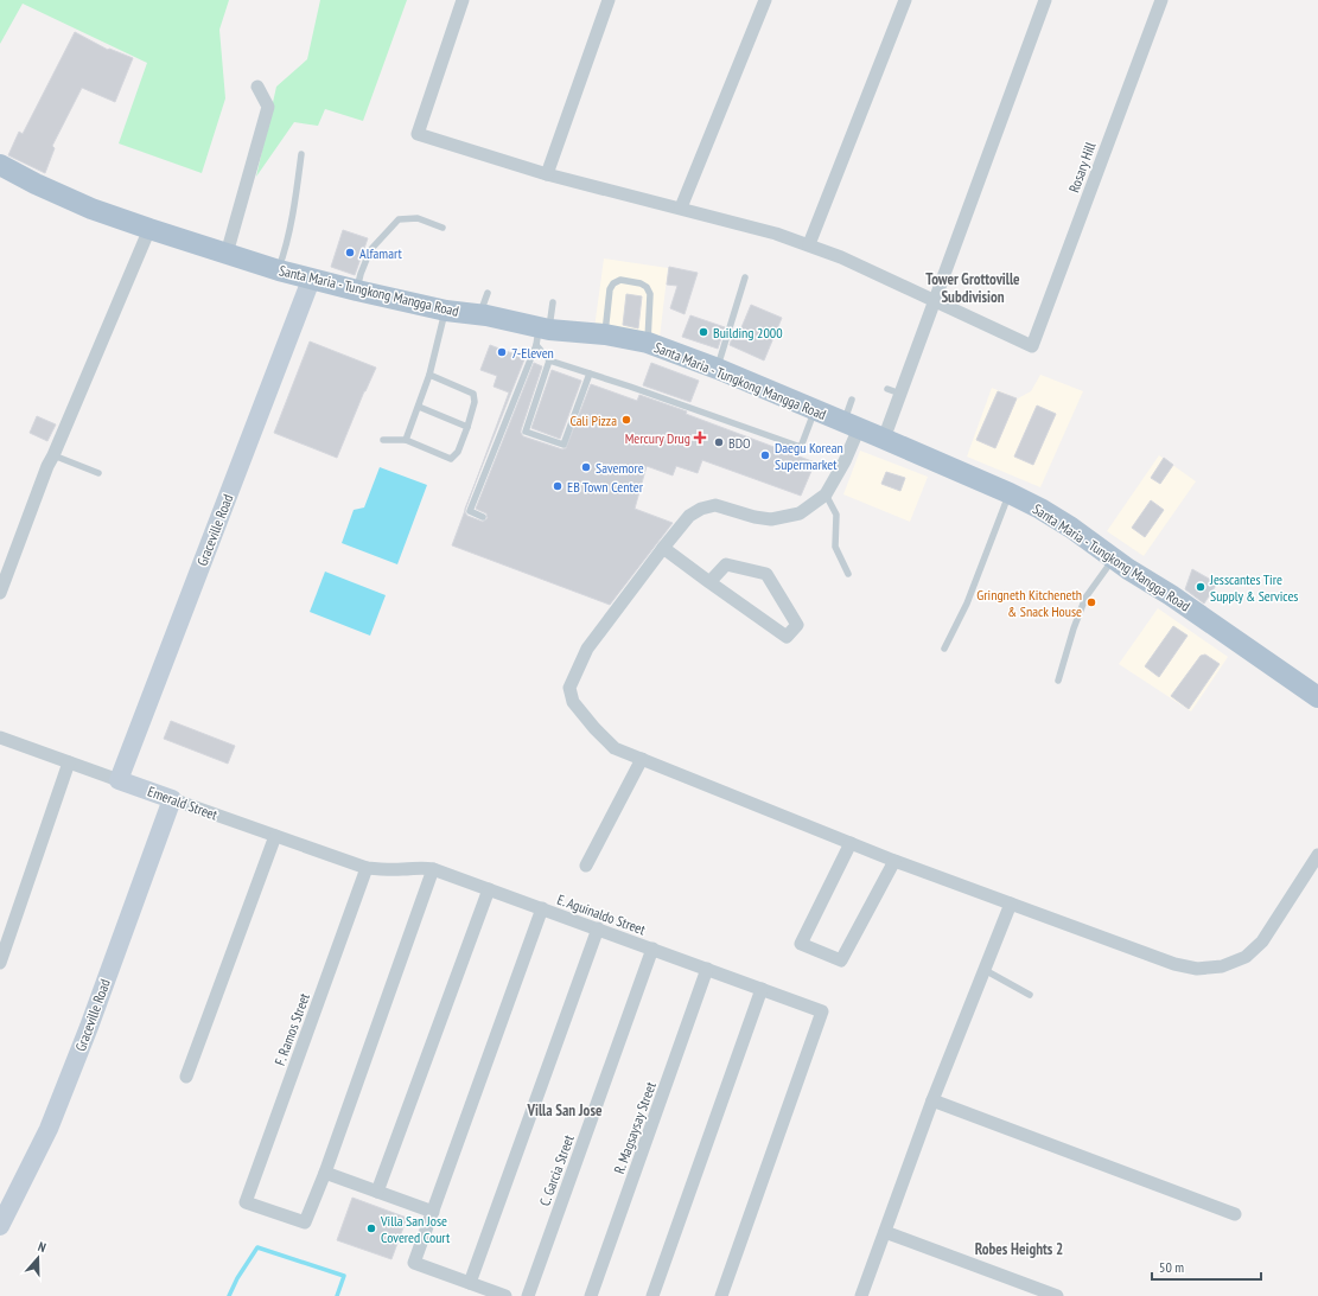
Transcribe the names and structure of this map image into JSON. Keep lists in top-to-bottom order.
{
  "streets": {
    "main road": ["Santa Maria - Tungkong Mangga Road"],
    "street": [
      "Rosary Hill",
      "Graceville Road",
      "Emerald Street",
      "E. Aguinaldo Street",
      "F. Ramos Street",
      "R. Magsaysay Street",
      "C. Garcia Street"
    ]
  },
  "crossings": [
    ["Santa Maria - Tungkong Mangga Road", "Graceville Road"],
    ["Graceville Road", "Emerald Street"],
    ["Emerald Street", "E. Aguinaldo Street"],
    ["Emerald Street", "F. Ramos Street"],
    ["E. Aguinaldo Street", "F. Ramos Street"],
    ["E. Aguinaldo Street", "R. Magsaysay Street"],
    ["E. Aguinaldo Street", "C. Garcia Street"]
  ],
  "districts": ["Tower Grottoville Subdivision", "Villa San Jose", "Robes Heights 2"],
  "places": {
    "other": [
      "Alfamart",
      "Building 2000",
      "7-Eleven",
      "Cali Pizza",
      "BDO",
      "Daegu Korean Supermarket",
      "Savemore",
      "EB Town Center",
      "Jesscantes Tire Supply & Services",
      "Gringneth Kitcheneth & Snack House",
      "Villa San Jose Covered Court"
    ],
    "health": ["Mercury Drug"]
  },
  "scale_bar": "50 m",
  "north": "top"
}
